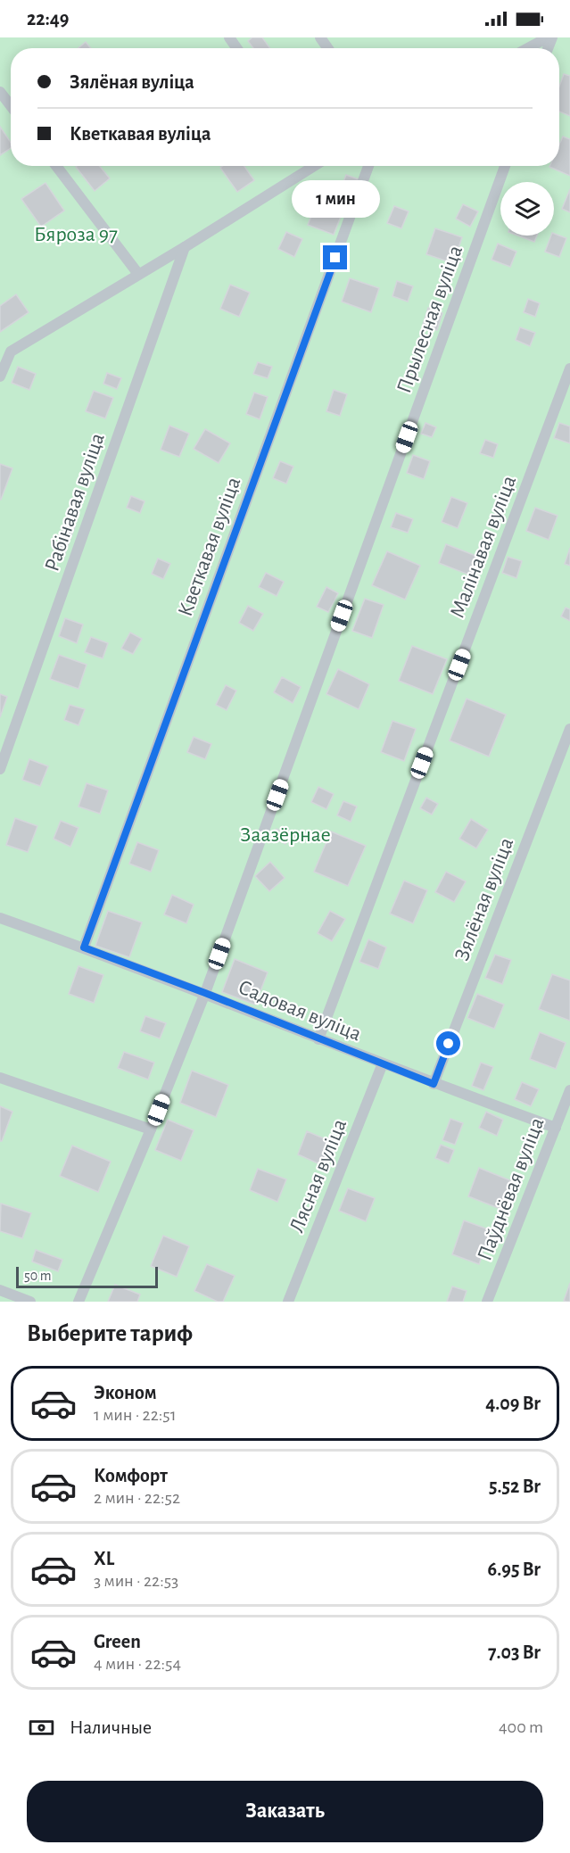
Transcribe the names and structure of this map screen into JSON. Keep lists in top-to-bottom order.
{
  "streets": {
    "lane": [
      "Прылесная вуліца",
      "Рабінавая вуліца",
      "Кветкавая вуліца",
      "Малінавая вуліца",
      "Зялёная вуліца",
      "Садовая вуліца",
      "Лясная вуліца",
      "Паўднёвая вуліца"
    ]
  },
  "crossings": [
    ["Прылесная вуліца", "Садовая вуліца"],
    ["Кветкавая вуліца", "Садовая вуліца"],
    ["Малінавая вуліца", "Садовая вуліца"],
    ["Зялёная вуліца", "Садовая вуліца"],
    ["Садовая вуліца", "Лясная вуліца"],
    ["Садовая вуліца", "Паўднёвая вуліца"]
  ],
  "parks": ["Бяроза 97", "Заазёрнае"],
  "scale_bar": "50 m",
  "page": {
    "status": "22:49",
    "banner": ["Зялёная вуліца", "Кветкавая вуліца"],
    "bubble": "1 мин",
    "scale": "50 m",
    "heading": "Выберите тариф",
    "list": [
      {
        "name": "Эконом",
        "note": "1 мин · 22:51",
        "value": "4.09 Br"
      },
      {
        "name": "Комфорт",
        "note": "2 мин · 22:52",
        "value": "5.52 Br"
      },
      {
        "name": "XL",
        "note": "3 мин · 22:53",
        "value": "6.95 Br"
      },
      {
        "name": "Green",
        "note": "4 мин · 22:54",
        "value": "7.03 Br"
      }
    ],
    "pay": ["Наличные", "400 m"],
    "buttons": "Заказать"
  }
}
